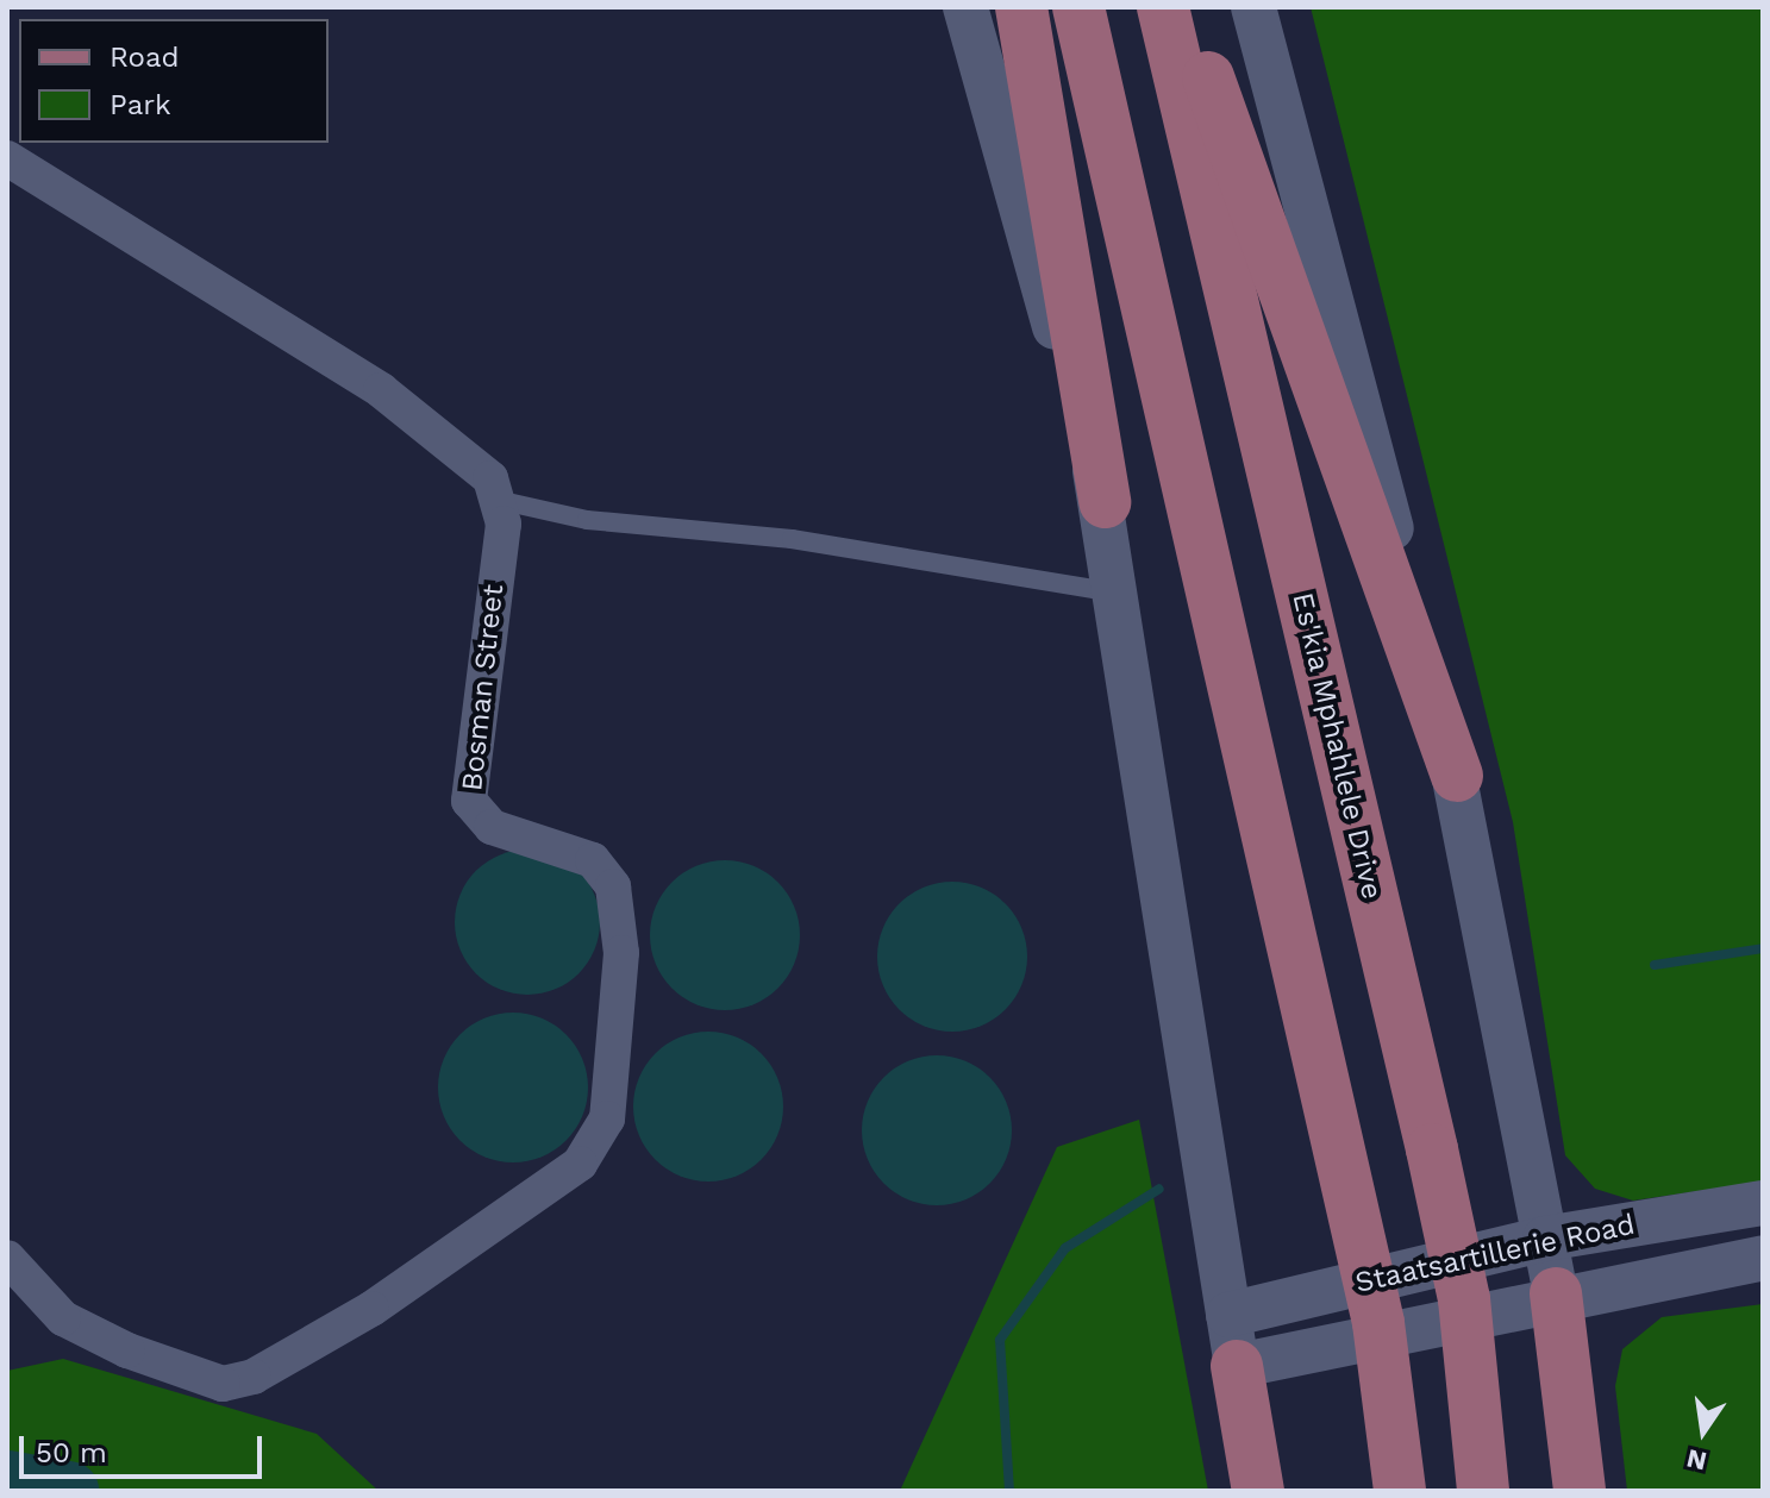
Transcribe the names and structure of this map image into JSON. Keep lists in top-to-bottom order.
{
  "streets": {
    "main road": ["Es'kia Mphahlele Drive"],
    "street": ["Bosman Street", "Staatsartillerie Road"]
  },
  "legend": ["Road", "Park"],
  "scale_bar": "50 m",
  "north": "bottom"
}
